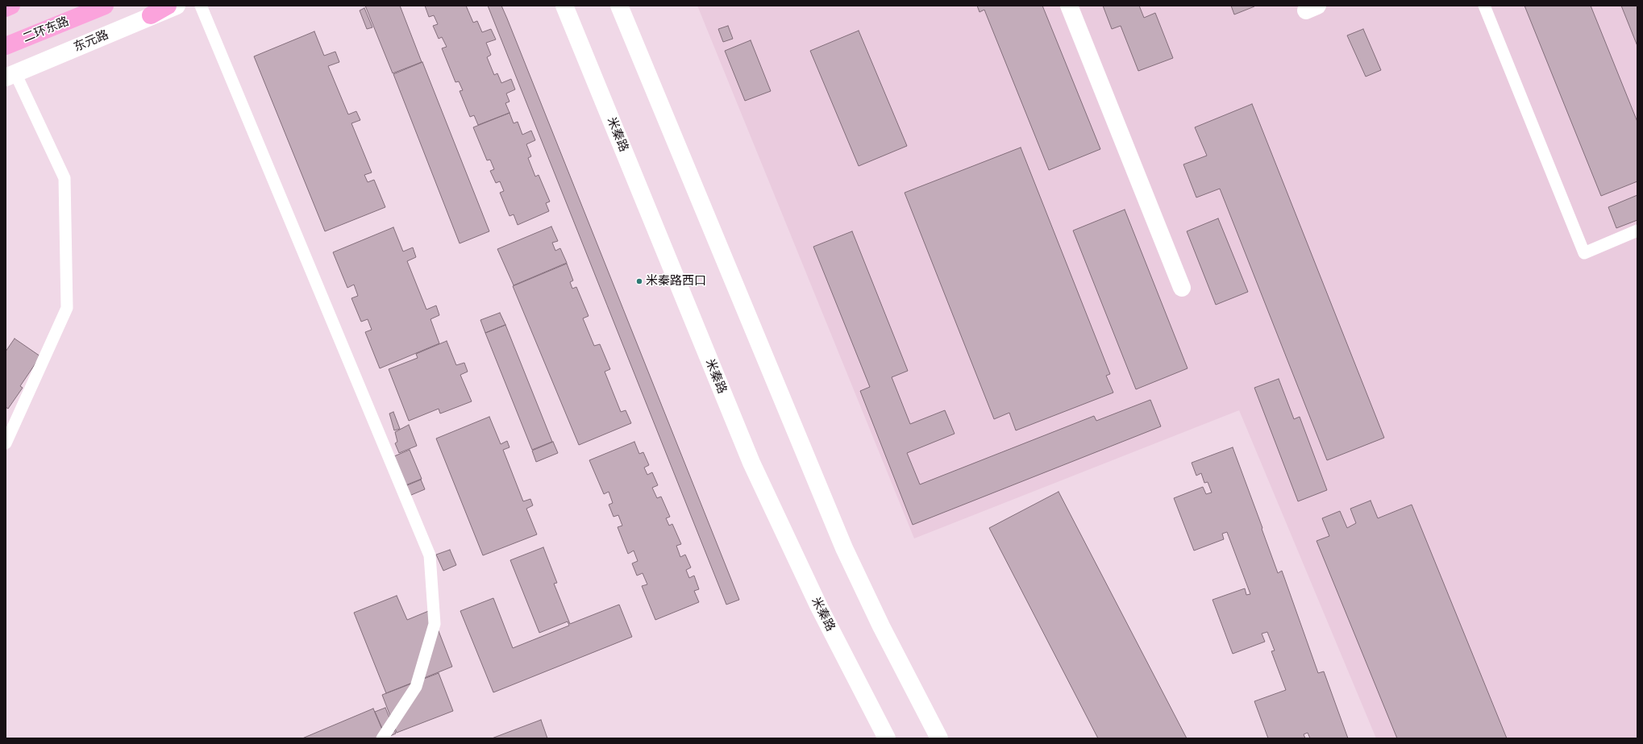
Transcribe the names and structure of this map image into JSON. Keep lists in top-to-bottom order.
{
  "streets": {
    "highway": ["二环东路"],
    "street": ["东元路", "米秦路"]
  },
  "places": ["米秦路西口"]
}
